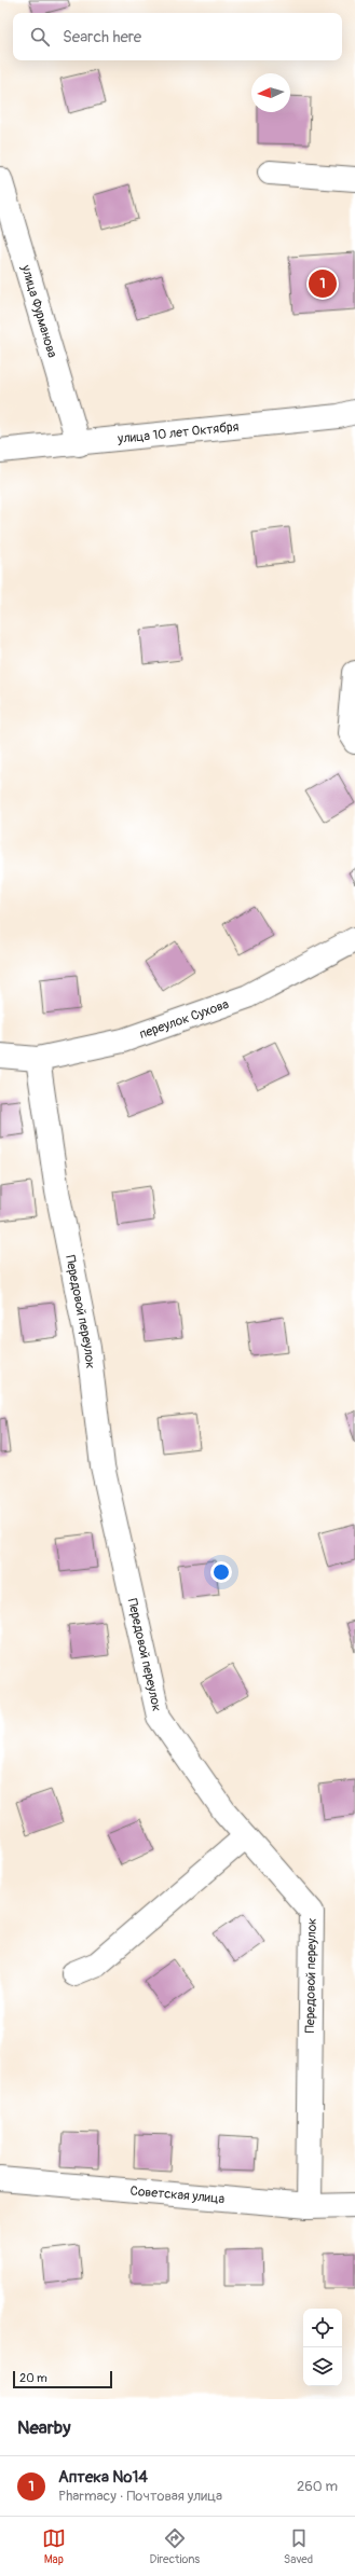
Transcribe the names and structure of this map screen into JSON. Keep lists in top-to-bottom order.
{
  "streets": {
    "street": [
      "улица Фурманова",
      "улица 10 лет Октября",
      "переулок Сухова",
      "Передовой переулок",
      "Советская улица"
    ]
  },
  "crossings": [
    ["улица Фурманова", "улица 10 лет Октября"],
    ["переулок Сухова", "Передовой переулок"],
    ["Передовой переулок", "Советская улица"]
  ],
  "scale_bar": "20 m",
  "north": "left",
  "page": {
    "search": "Search here",
    "pins": "1",
    "scale": "20 m",
    "heading": "Nearby",
    "list": [
      {
        "mark": "1",
        "name": "Аптека №14",
        "note": "Pharmacy · Почтовая улица",
        "value": "260 m"
      }
    ],
    "nav": ["Map", "Directions", "Saved"]
  }
}
